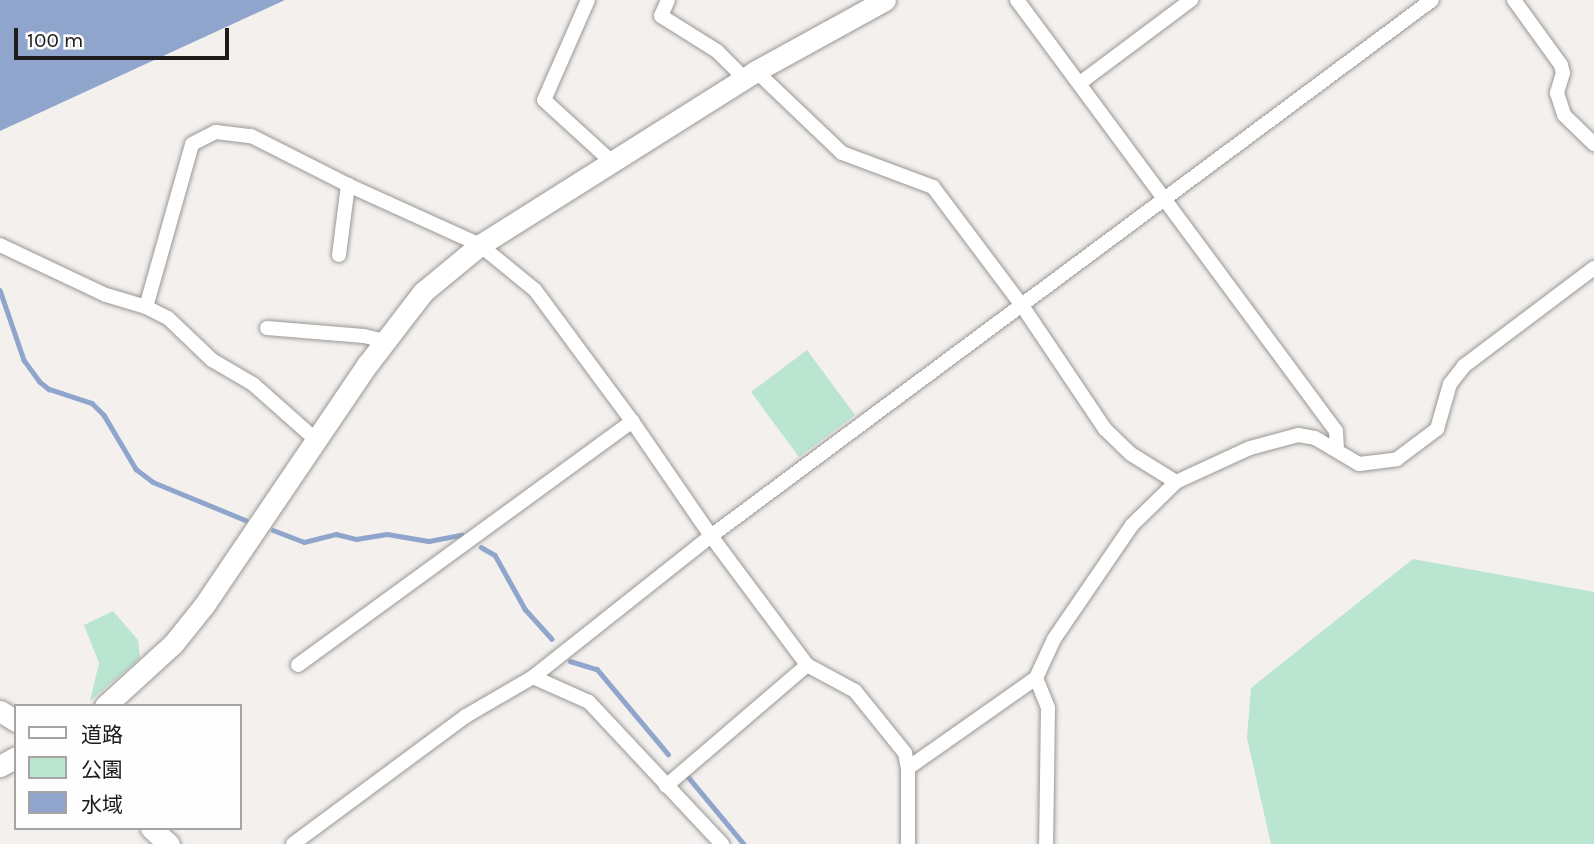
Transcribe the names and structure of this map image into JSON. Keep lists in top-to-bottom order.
{
  "legend": ["道路", "公園", "水域"],
  "scale_bar": "100 m"
}
